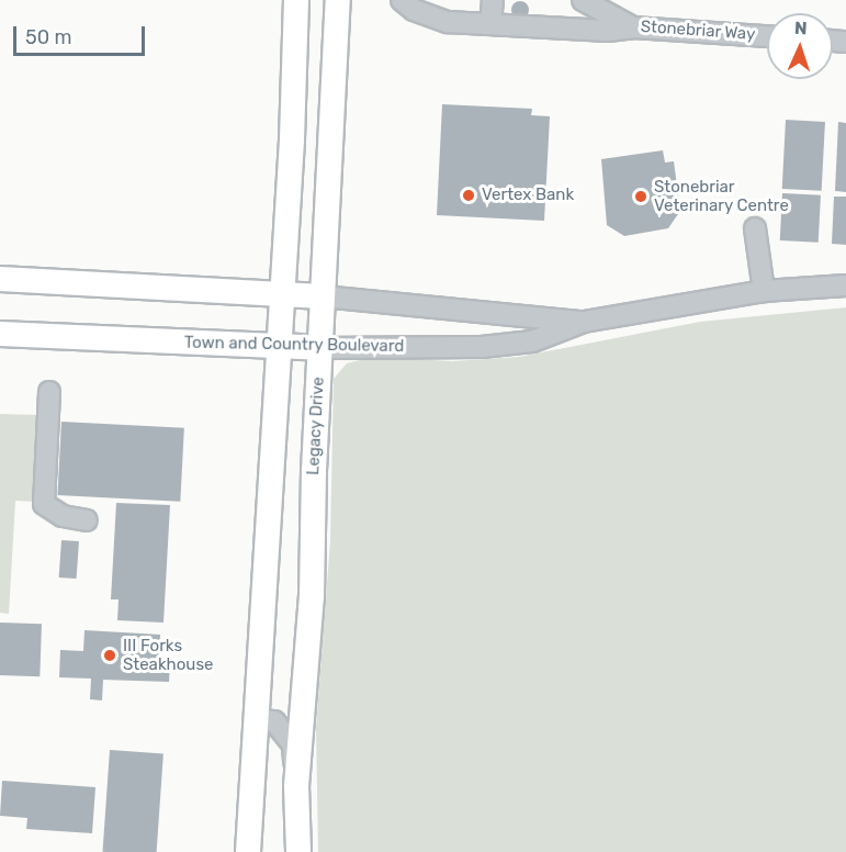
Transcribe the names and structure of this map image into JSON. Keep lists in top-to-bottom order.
{
  "streets": {
    "main road": ["Town and Country Boulevard", "Legacy Drive"],
    "street": ["Stonebriar Way"]
  },
  "crossings": [
    ["Town and Country Boulevard", "Legacy Drive"]
  ],
  "places": ["Vertex Bank", "Stonebriar Veterinary Centre", "III Forks Steakhouse"],
  "scale_bar": "50 m",
  "north": "top"
}
